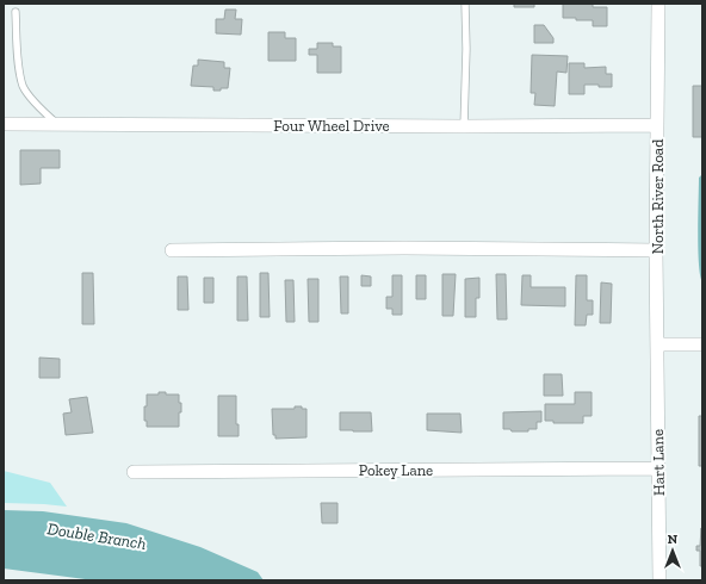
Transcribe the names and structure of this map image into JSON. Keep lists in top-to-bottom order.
{
  "streets": {
    "street": [
      "Four Wheel Drive",
      "North River Road",
      "Hart Lane",
      "Pokey Lane"
    ]
  },
  "crossings": [
    ["Four Wheel Drive", "North River Road"],
    ["North River Road", "Hart Lane"],
    ["Hart Lane", "Pokey Lane"]
  ],
  "water": ["Double Branch"],
  "north": "top"
}
